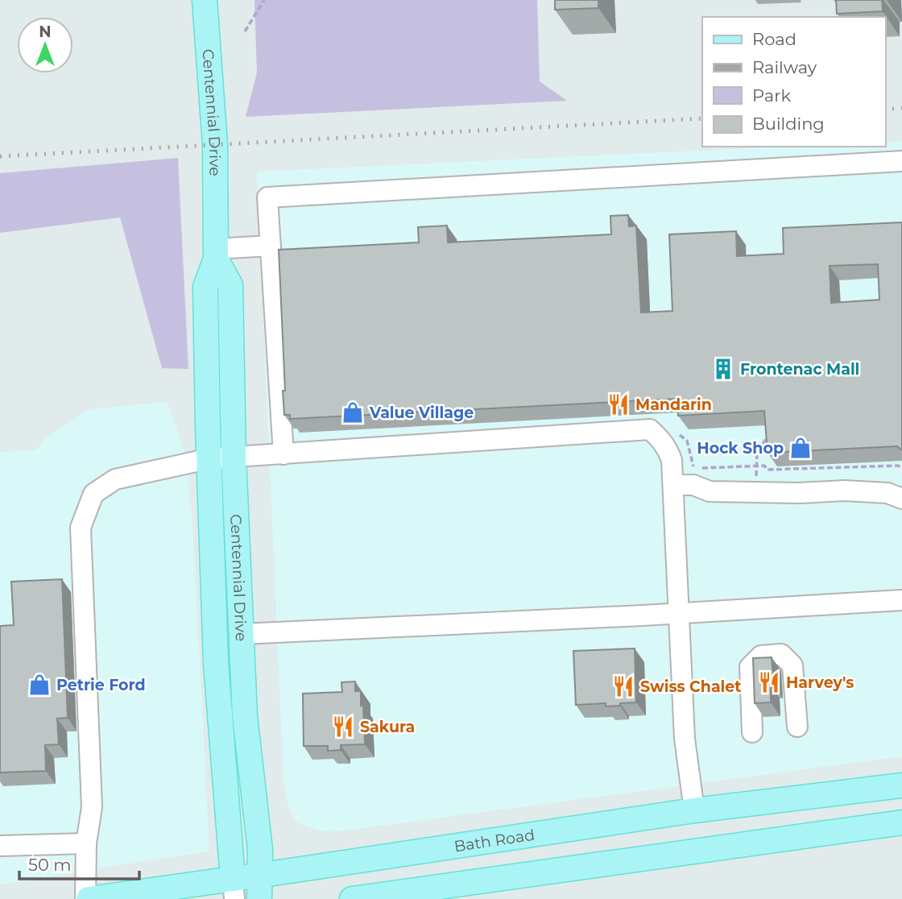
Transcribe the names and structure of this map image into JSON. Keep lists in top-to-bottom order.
{
  "streets": {
    "main road": ["Centennial Drive", "Bath Road"]
  },
  "crossings": [
    ["Centennial Drive", "Bath Road"]
  ],
  "places": {
    "building": ["Frontenac Mall"],
    "restaurant": [
      "Mandarin",
      "Harvey's",
      "Swiss Chalet",
      "Sakura"
    ],
    "shop": ["Value Village", "Hock Shop", "Petrie Ford"]
  },
  "legend": [
    "Road",
    "Railway",
    "Park",
    "Building"
  ],
  "scale_bar": "50 m",
  "north": "top"
}
